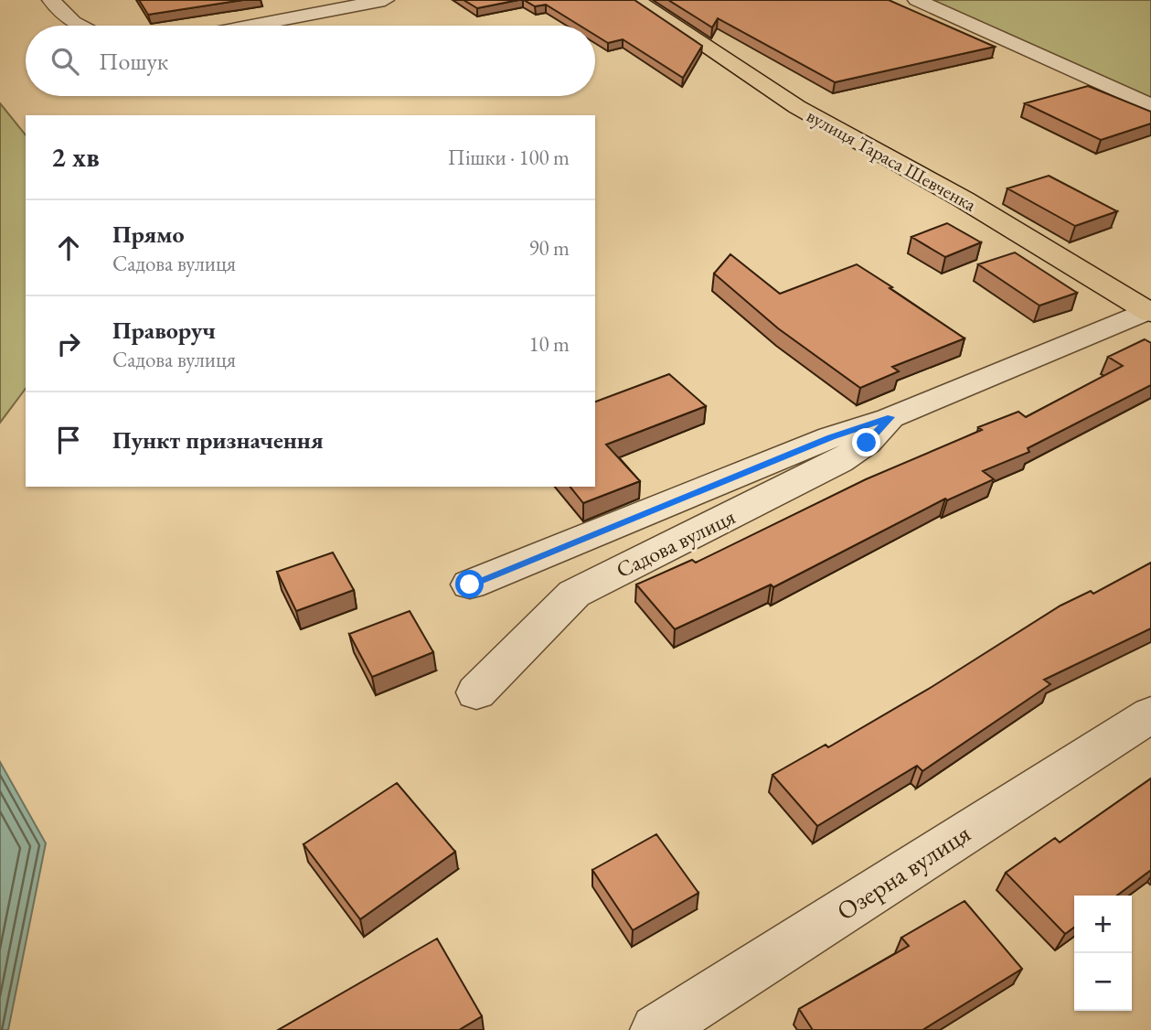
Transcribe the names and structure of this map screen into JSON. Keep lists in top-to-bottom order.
{
  "streets": {
    "main road": ["вулиця Тараса Шевченка"],
    "street": ["Садова вулиця", "Озерна вулиця"]
  },
  "crossings": [
    ["вулиця Тараса Шевченка", "Садова вулиця"]
  ],
  "page": {
    "search": "Пошук",
    "heading": ["2 хв", "Пішки · 100 m"],
    "list": [
      ["Прямо", "Садова вулиця", "90 m"],
      ["Праворуч", "Садова вулиця", "10 m"],
      "Пункт призначення"
    ],
    "map_buttons": ["+", "−"]
  }
}
